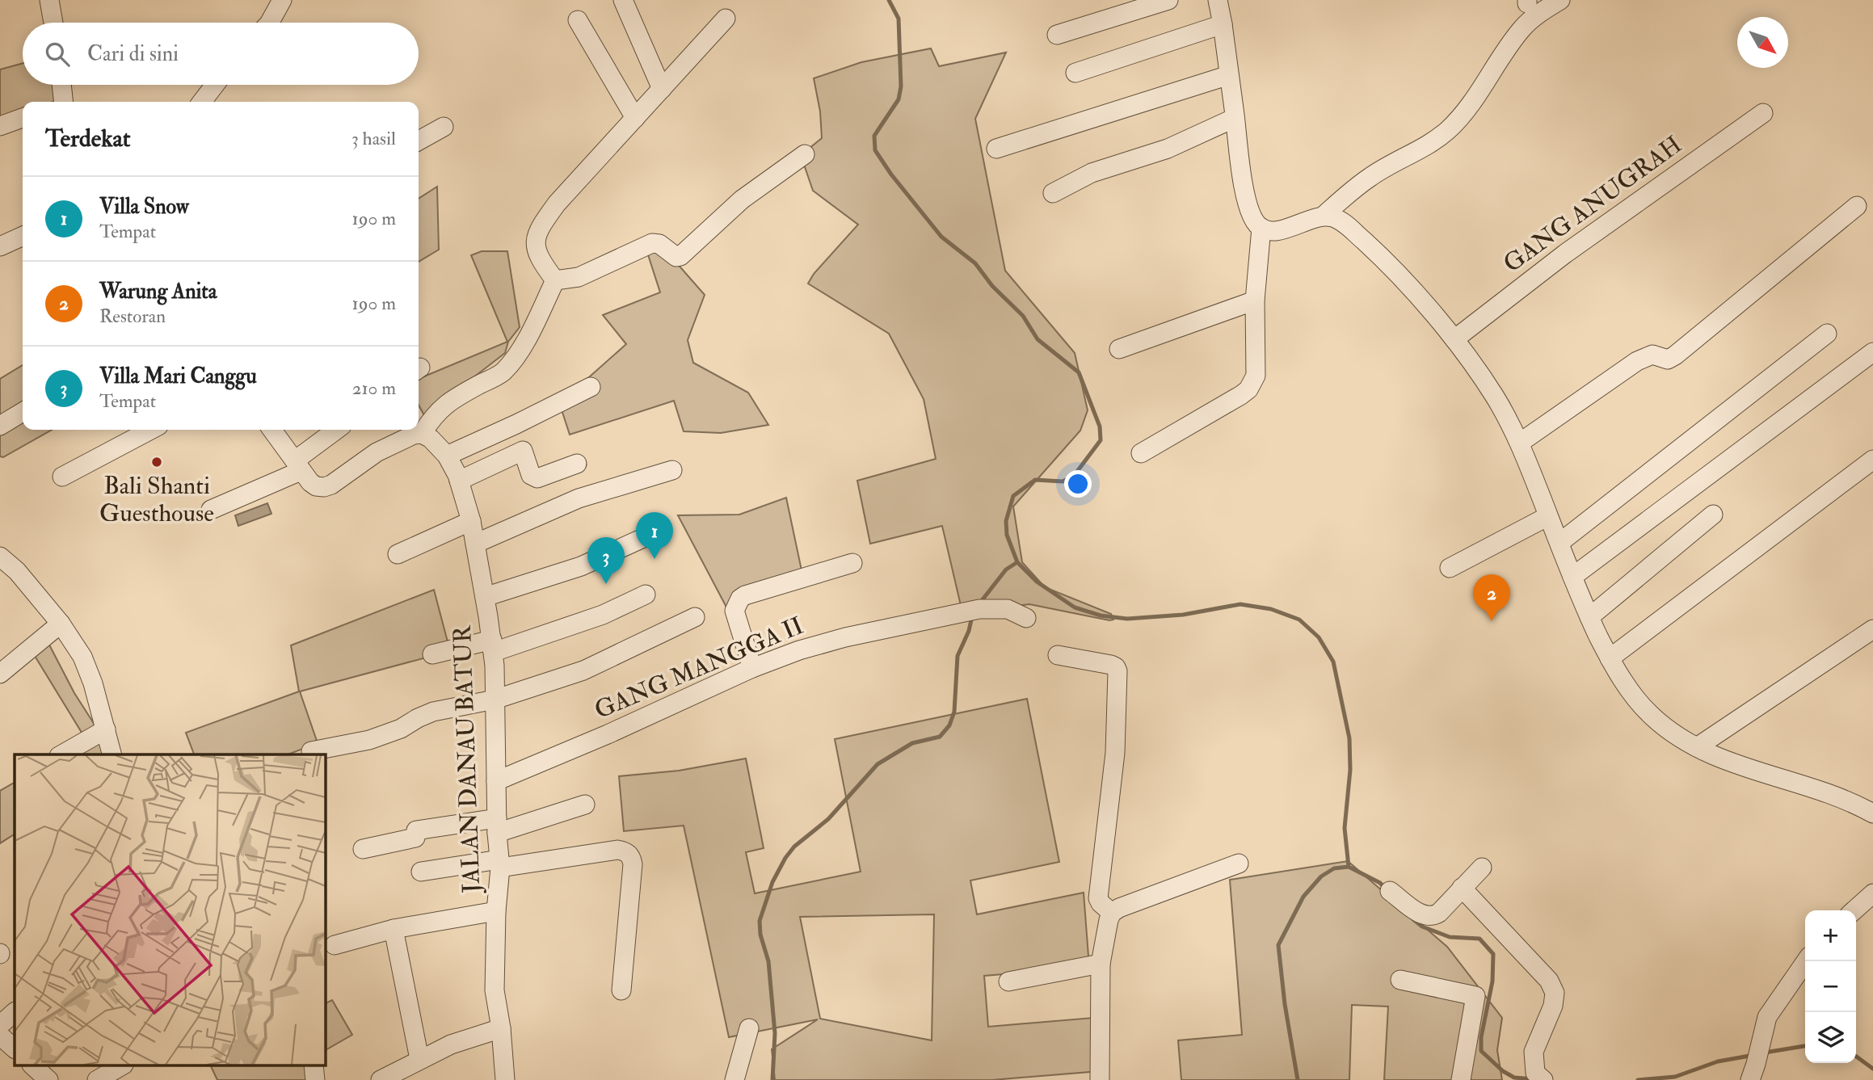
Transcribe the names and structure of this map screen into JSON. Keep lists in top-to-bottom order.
{
  "streets": {
    "street": ["GANG ANUGRAH", "GANG MANGGA II", "JALAN DANAU BATUR"]
  },
  "crossings": [
    ["GANG MANGGA II", "JALAN DANAU BATUR"]
  ],
  "places": ["Bali Shanti Guesthouse"],
  "north": "bottom right",
  "page": {
    "search": "Cari di sini",
    "heading": ["Terdekat", "3 hasil"],
    "list": [
      {
        "mark": "1",
        "name": "Villa Snow",
        "note": "Tempat",
        "value": "190 m"
      },
      {
        "mark": "2",
        "name": "Warung Anita",
        "note": "Restoran",
        "value": "190 m"
      },
      {
        "mark": "3",
        "name": "Villa Mari Canggu",
        "note": "Tempat",
        "value": "210 m"
      }
    ],
    "pins": ["1", "3", "2"],
    "map_buttons": ["+", "−"]
  }
}
